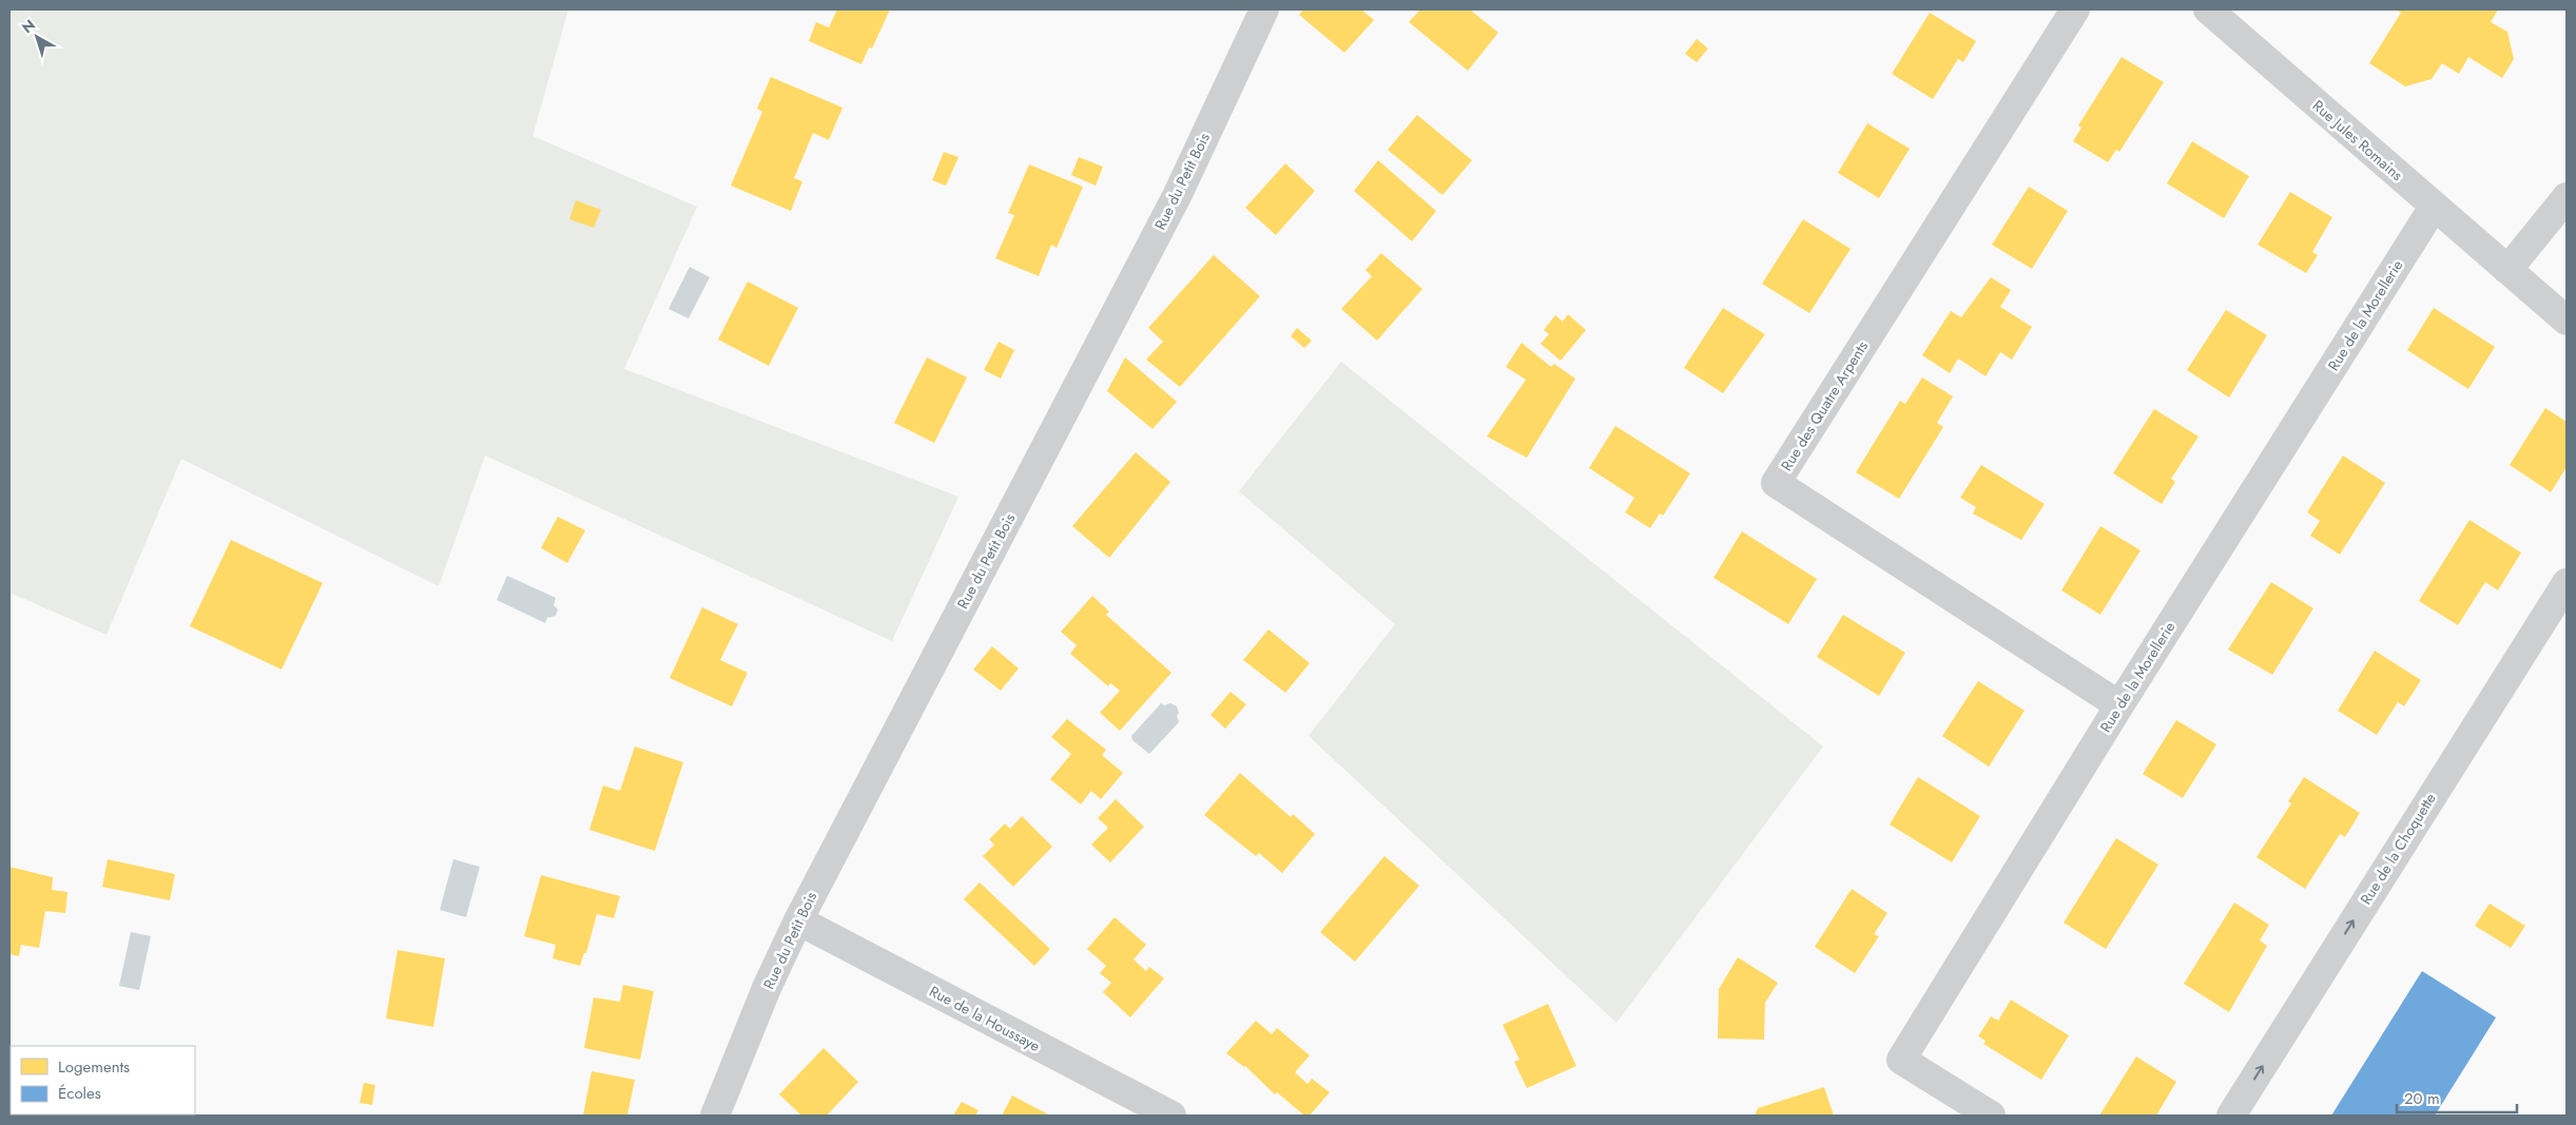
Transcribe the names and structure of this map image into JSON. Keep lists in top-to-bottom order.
{
  "streets": {
    "street": [
      "Rue Jules Romains",
      "Rue du Petit Bois",
      "Rue de la Morellerie",
      "Rue des Quatre Arpents",
      "Rue de la Choquette",
      "Rue de la Houssaye"
    ]
  },
  "crossings": [
    ["Rue Jules Romains", "Rue de la Morellerie"],
    ["Rue du Petit Bois", "Rue de la Houssaye"],
    ["Rue de la Morellerie", "Rue des Quatre Arpents"]
  ],
  "one_way": ["Rue de la Choquette"],
  "legend": ["Logements", "Écoles"],
  "scale_bar": "20 m",
  "north": "top left"
}
